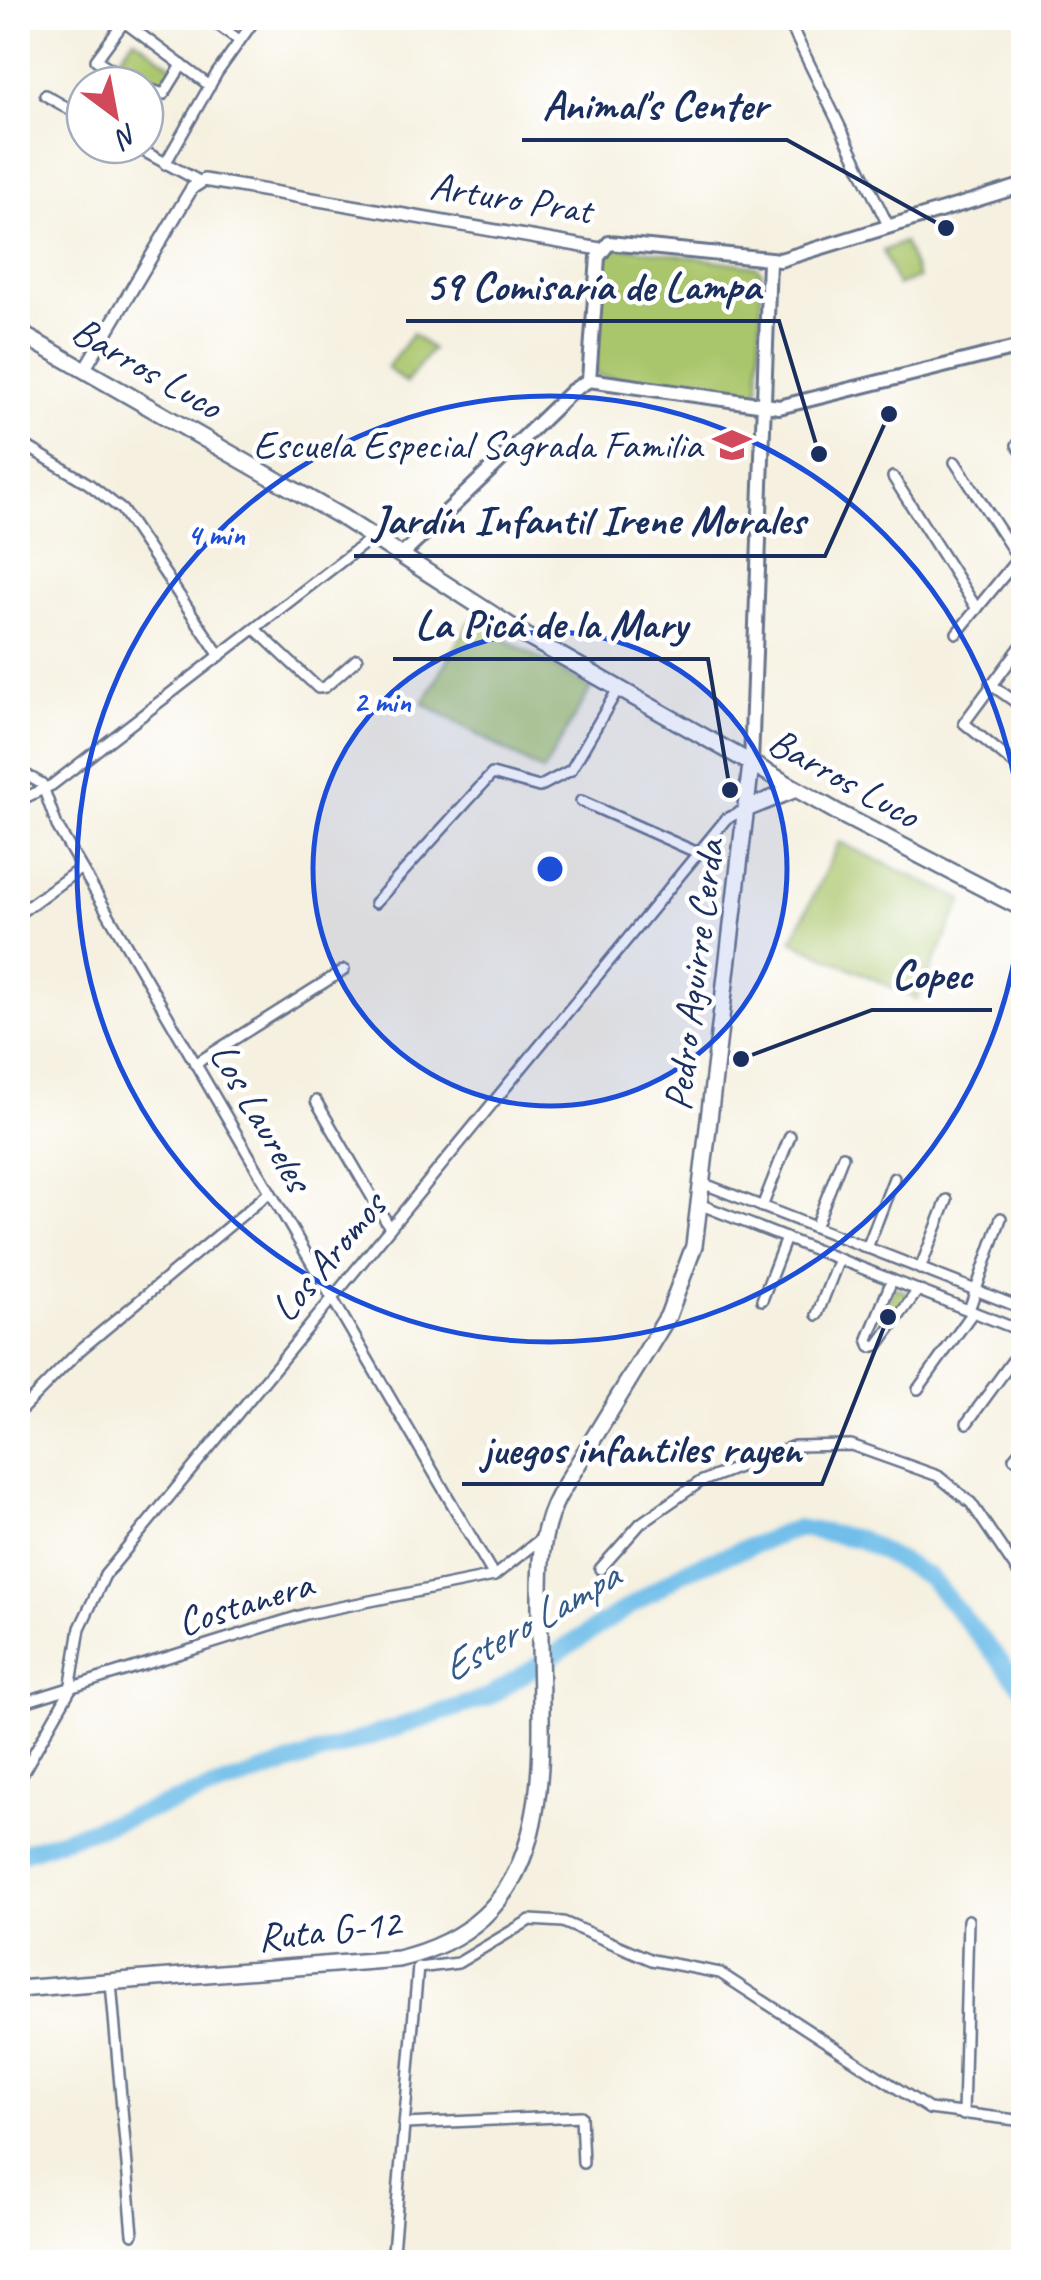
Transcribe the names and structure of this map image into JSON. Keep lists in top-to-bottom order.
{
  "streets": {
    "main road": [
      "Arturo Prat",
      "Barros Luco",
      "Pedro Aguirre Cerda",
      "Ruta G-12"
    ],
    "street": ["Los Laureles", "Los Aromos", "Costanera"]
  },
  "crossings": [
    ["Arturo Prat", "Pedro Aguirre Cerda"],
    ["Barros Luco", "Pedro Aguirre Cerda"],
    ["Pedro Aguirre Cerda", "Los Aromos"],
    ["Pedro Aguirre Cerda", "Ruta G-12"],
    ["Los Laureles", "Los Aromos"],
    ["Los Laureles", "Costanera"],
    ["Los Aromos", "Costanera"]
  ],
  "water": ["Estero Lampa"],
  "places": {
    "other": [
      "Animal's Center",
      "Jardín Infantil Irene Morales",
      "59 Comisaría de Lampa",
      "La Picá de la Mary",
      "Copec",
      "juegos infantiles rayen"
    ],
    "school or university": ["Escuela Especial Sagrada Familia"]
  },
  "north": "bottom right",
  "rings": ["4 min", "2 min"]
}
